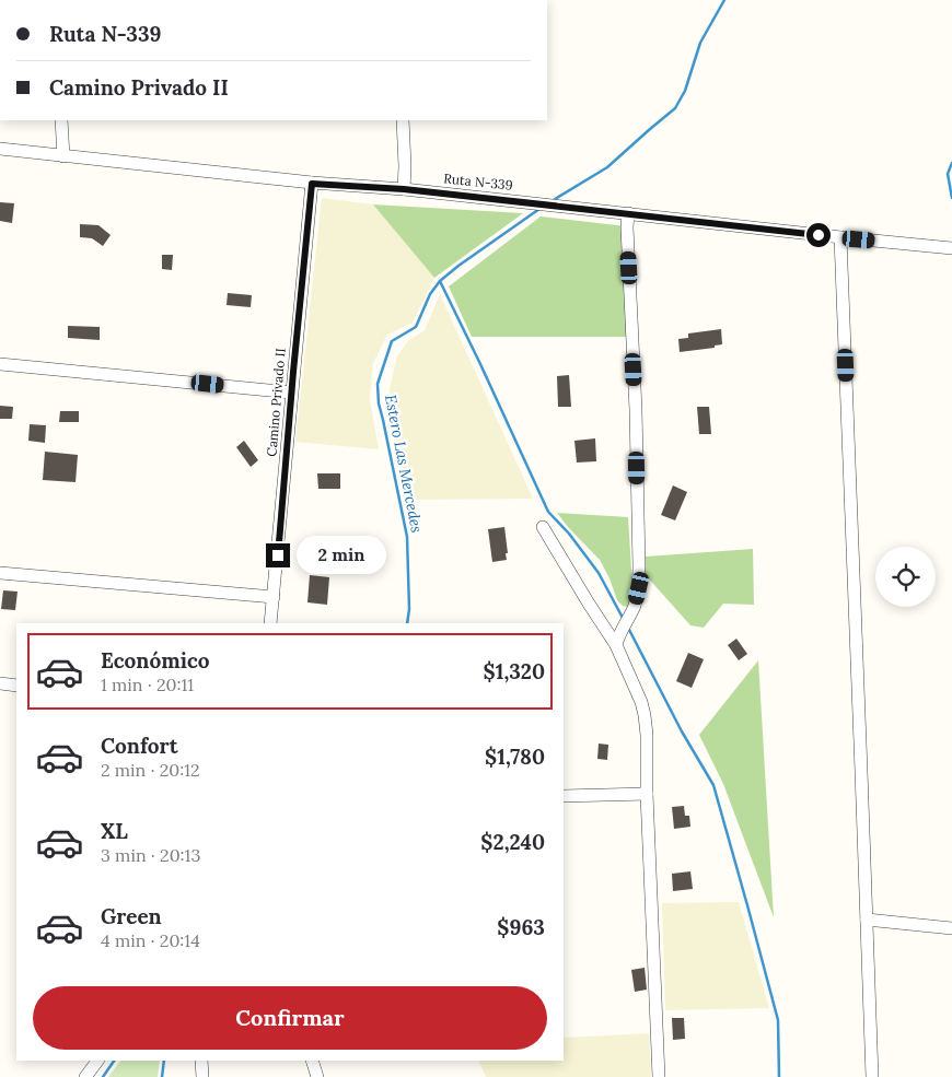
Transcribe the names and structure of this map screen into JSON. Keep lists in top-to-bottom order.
{
  "streets": {
    "street": ["Ruta N-339", "Camino Privado II"]
  },
  "crossings": [
    ["Ruta N-339", "Camino Privado II"]
  ],
  "water": ["Estero Las Mercedes"],
  "page": {
    "banner": ["Ruta N-339", "Camino Privado II"],
    "bubble": "2 min",
    "list": [
      {
        "name": "Económico",
        "note": "1 min · 20:11",
        "value": "$1,320"
      },
      {
        "name": "Confort",
        "note": "2 min · 20:12",
        "value": "$1,780"
      },
      {
        "name": "XL",
        "note": "3 min · 20:13",
        "value": "$2,240"
      },
      {
        "name": "Green",
        "note": "4 min · 20:14",
        "value": "$963"
      }
    ],
    "buttons": "Confirmar"
  }
}
